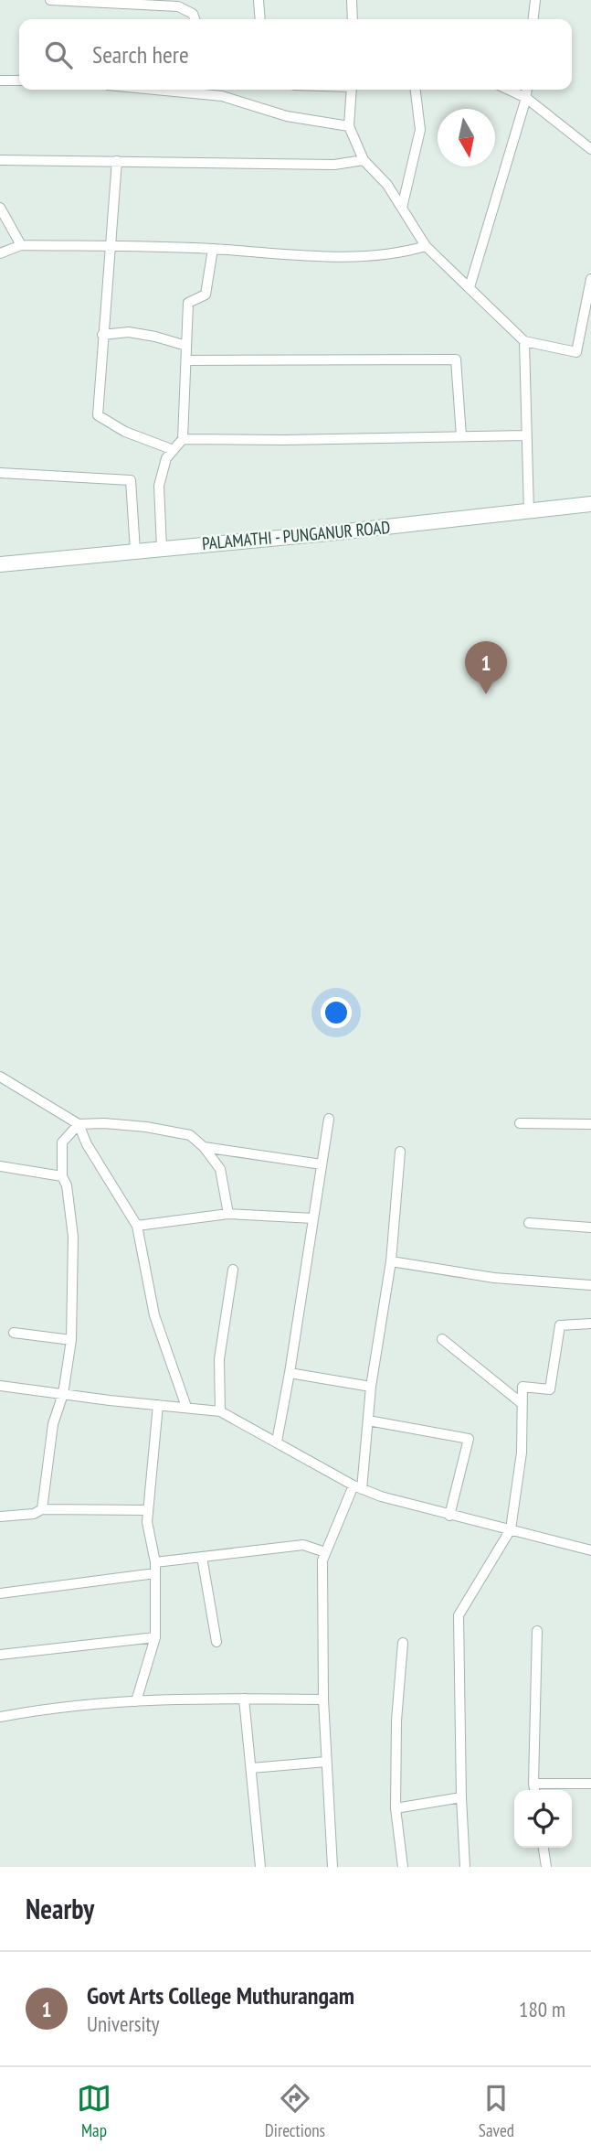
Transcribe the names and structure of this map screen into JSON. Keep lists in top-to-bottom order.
{
  "streets": {
    "street": ["PALAMATHI - PUNGANUR ROAD"]
  },
  "north": "bottom",
  "page": {
    "search": "Search here",
    "pins": "1",
    "heading": "Nearby",
    "list": [
      {
        "mark": "1",
        "name": "Govt Arts College Muthurangam",
        "note": "University",
        "value": "180 m"
      }
    ],
    "nav": ["Map", "Directions", "Saved"]
  }
}
